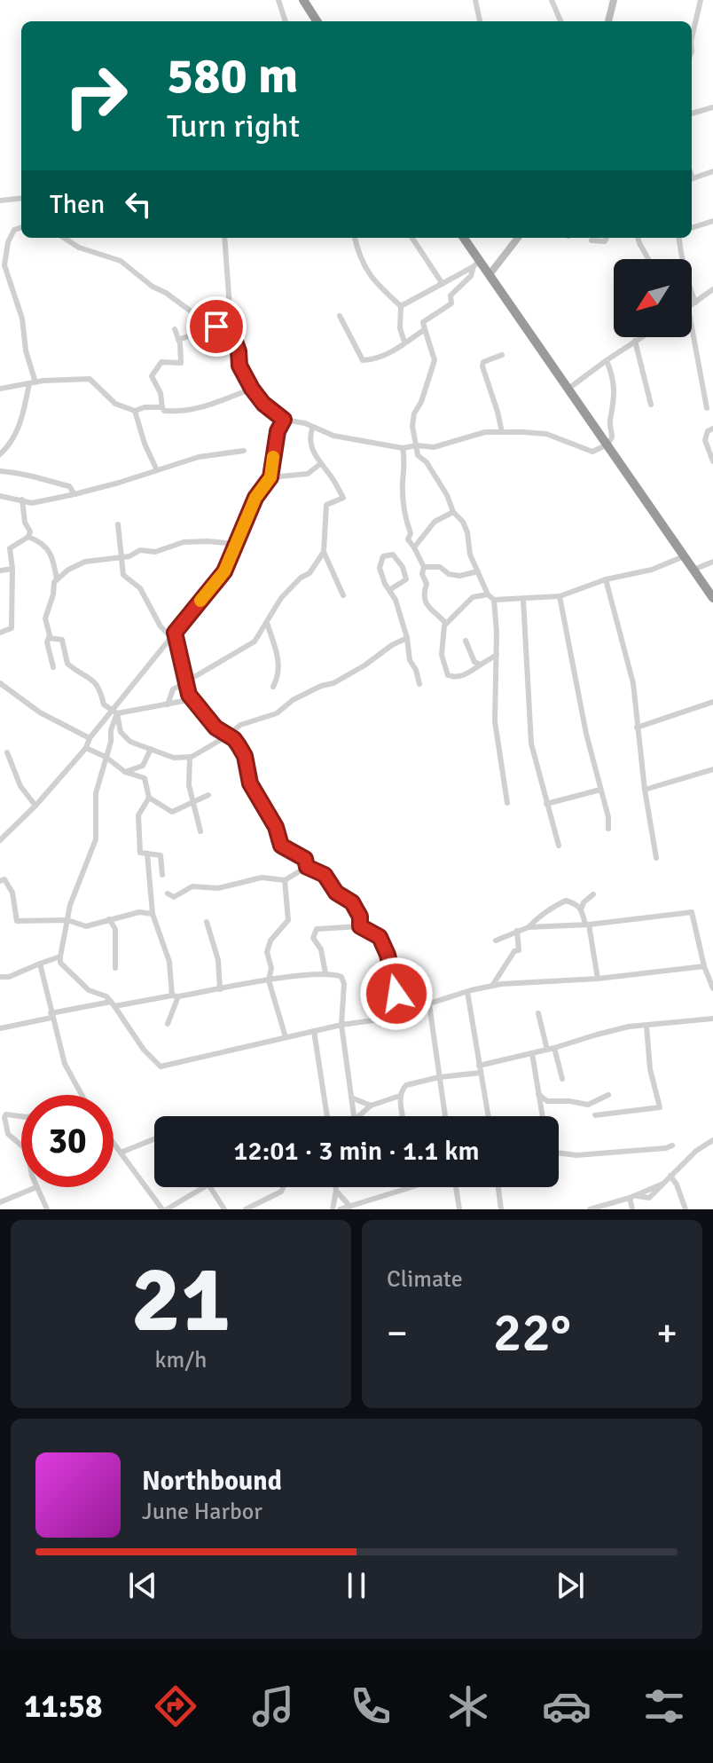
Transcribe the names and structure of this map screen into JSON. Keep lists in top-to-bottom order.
{
  "north": "bottom left",
  "page": {
    "turn": ["580 m", "Turn right"],
    "then": "Then",
    "limit": "30",
    "trip": "12:01 · 3 min · 1.1 km",
    "tile": [
      ["21", "km/h"],
      "Climate"
    ],
    "heat": ["−", "22°", "+"],
    "song": ["Northbound", "June Harbor"],
    "tabs": "11:58"
  }
}
